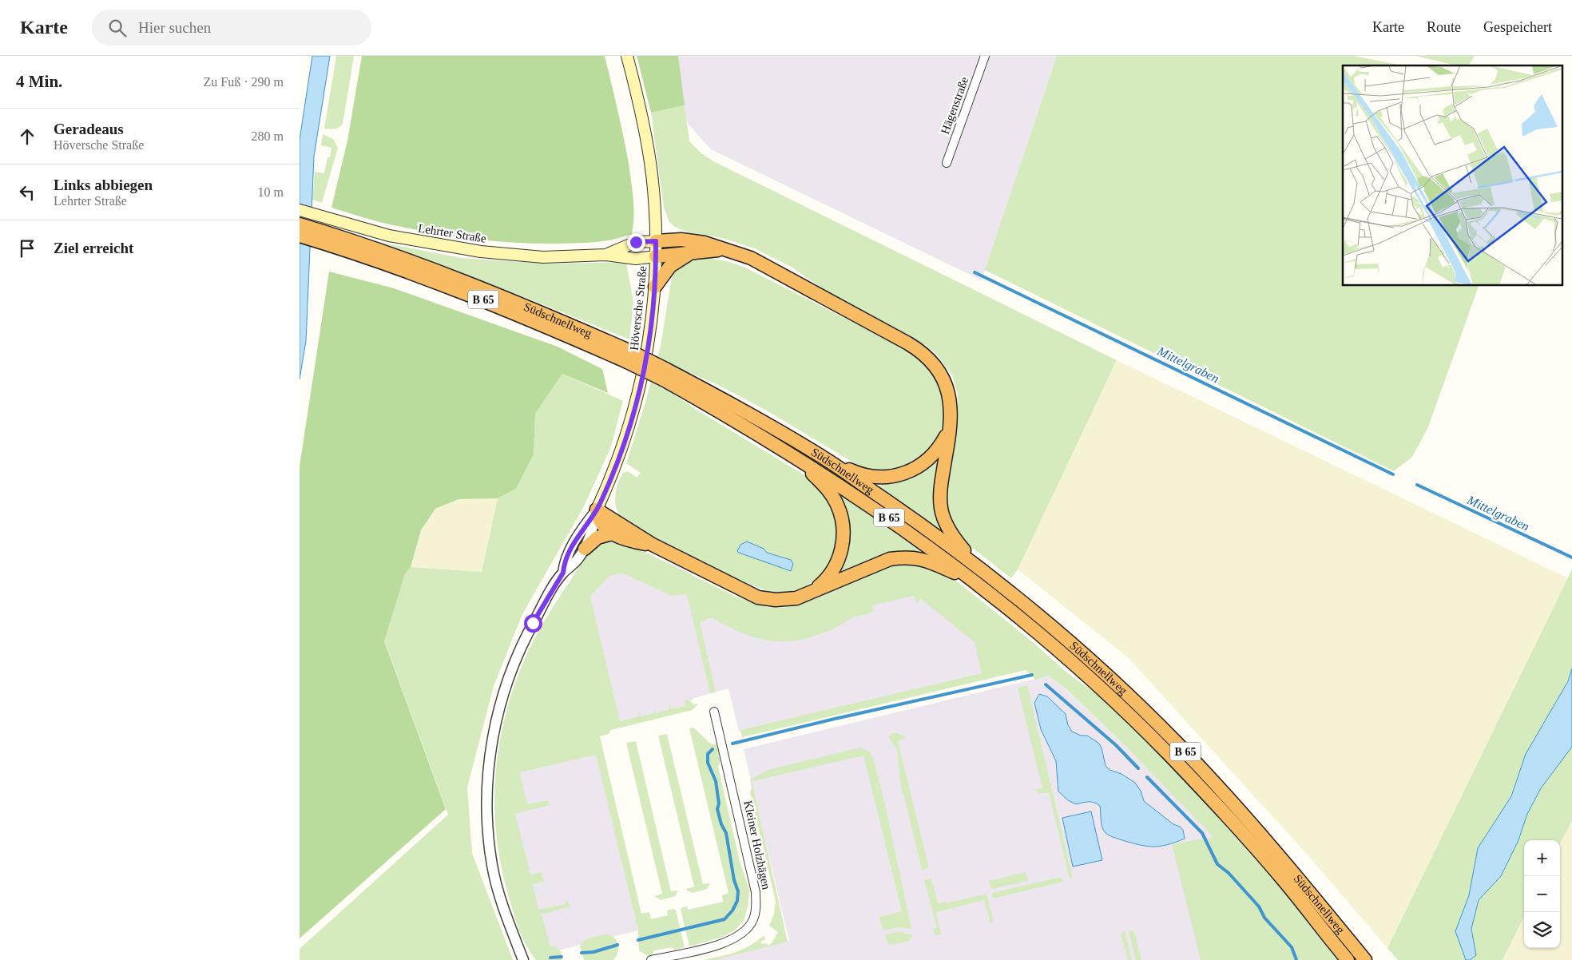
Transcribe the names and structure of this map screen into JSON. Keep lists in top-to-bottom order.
{
  "streets": {
    "highway": ["B 65", "Südschnellweg"],
    "main road": ["Lehrter Straße", "Höversche Straße"],
    "street": ["Hägenstraße", "Kleiner Holzhägen"]
  },
  "crossings": [
    ["Lehrter Straße", "Höversche Straße"]
  ],
  "water": ["Mittelgraben"],
  "page": {
    "header": "Karte",
    "search": "Hier suchen",
    "nav": ["Karte", "Route", "Gespeichert"],
    "heading": ["4 Min.", "Zu Fuß · 290 m"],
    "list": [
      ["Geradeaus", "Höversche Straße", "280 m"],
      ["Links abbiegen", "Lehrter Straße", "10 m"],
      "Ziel erreicht"
    ],
    "map_buttons": ["+", "−"]
  }
}
